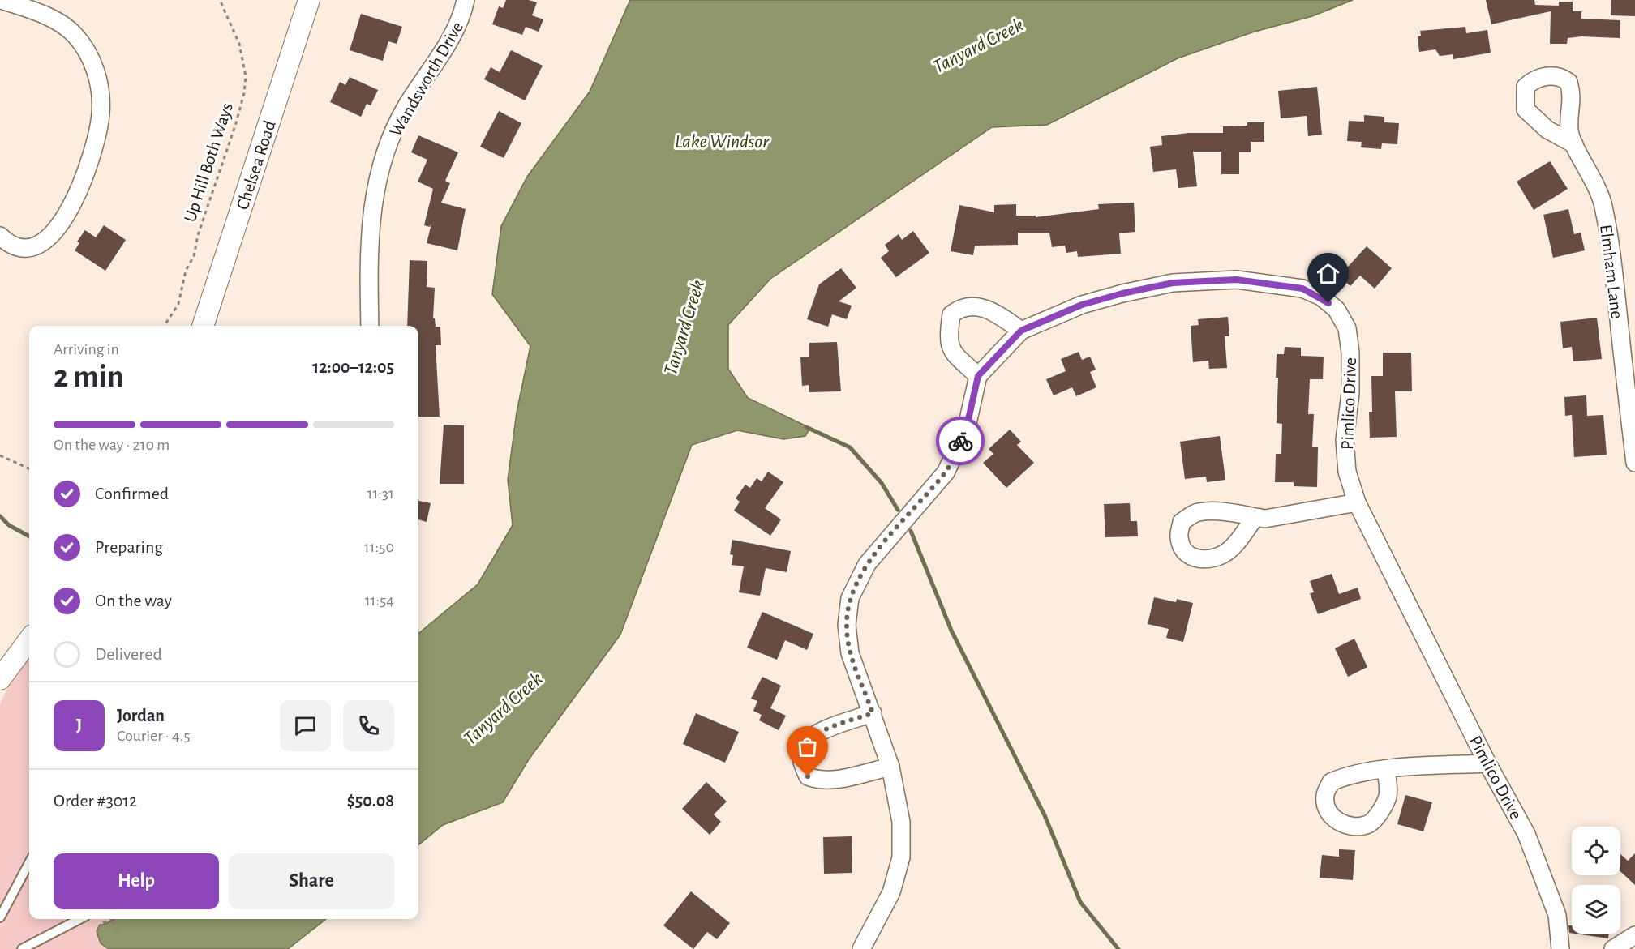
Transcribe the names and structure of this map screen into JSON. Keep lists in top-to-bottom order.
{
  "streets": {
    "street": [
      "Wandsworth Drive",
      "Chelsea Road",
      "Elmham Lane",
      "Pimlico Drive"
    ],
    "path": ["Up Hill Both Ways"]
  },
  "water": ["Tanyard Creek", "Lake Windsor"],
  "page": {
    "heading": ["2 min", "Arriving in", "12:00–12:05"],
    "panel": [
      "Jordan",
      "Courier · 4.5",
      "Order #3012",
      "$50.08"
    ],
    "bar": "On the way · 210 m",
    "list": [
      ["Confirmed", "11:31"],
      ["Preparing", "11:50"],
      ["On the way", "11:54"],
      "Delivered"
    ],
    "round": "J",
    "buttons": ["Help", "Share"]
  }
}
